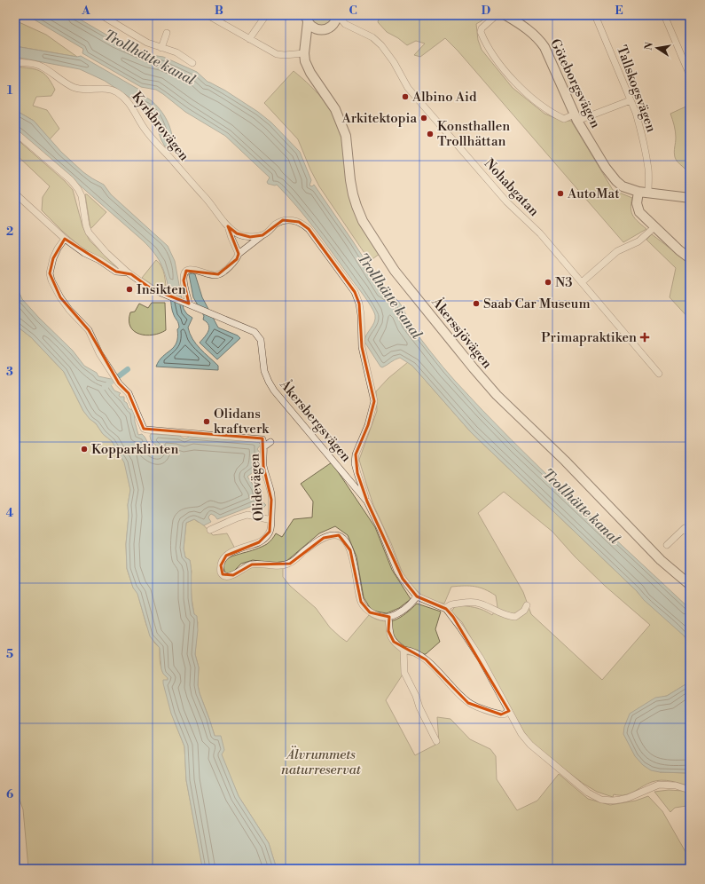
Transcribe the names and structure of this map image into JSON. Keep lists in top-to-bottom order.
{
  "streets": {
    "street": [
      "Göteborgsvägen",
      "Tallskogsvägen",
      "Kyrkbrovägen",
      "Nohabgatan",
      "Åkerssjövägen",
      "Åkersbergsvägen",
      "Olidevägen"
    ]
  },
  "crossings": [
    ["Göteborgsvägen", "Tallskogsvägen"]
  ],
  "water": ["Trollhätte kanal"],
  "parks": ["Älvrummets naturreservat"],
  "places": {
    "other": [
      "Albino Aid",
      "Arkitektopia",
      "Konsthallen Trollhättan",
      "AutoMat",
      "N3",
      "Insikten",
      "Saab Car Museum",
      "Olidans kraftverk",
      "Kopparklinten"
    ],
    "health": ["Primapraktiken"]
  },
  "north": "left",
  "grid": {
    "columns": [
      "A",
      "B",
      "C",
      "D",
      "E"
    ],
    "rows": [
      "1",
      "2",
      "3",
      "4",
      "5",
      "6"
    ]
  }
}
